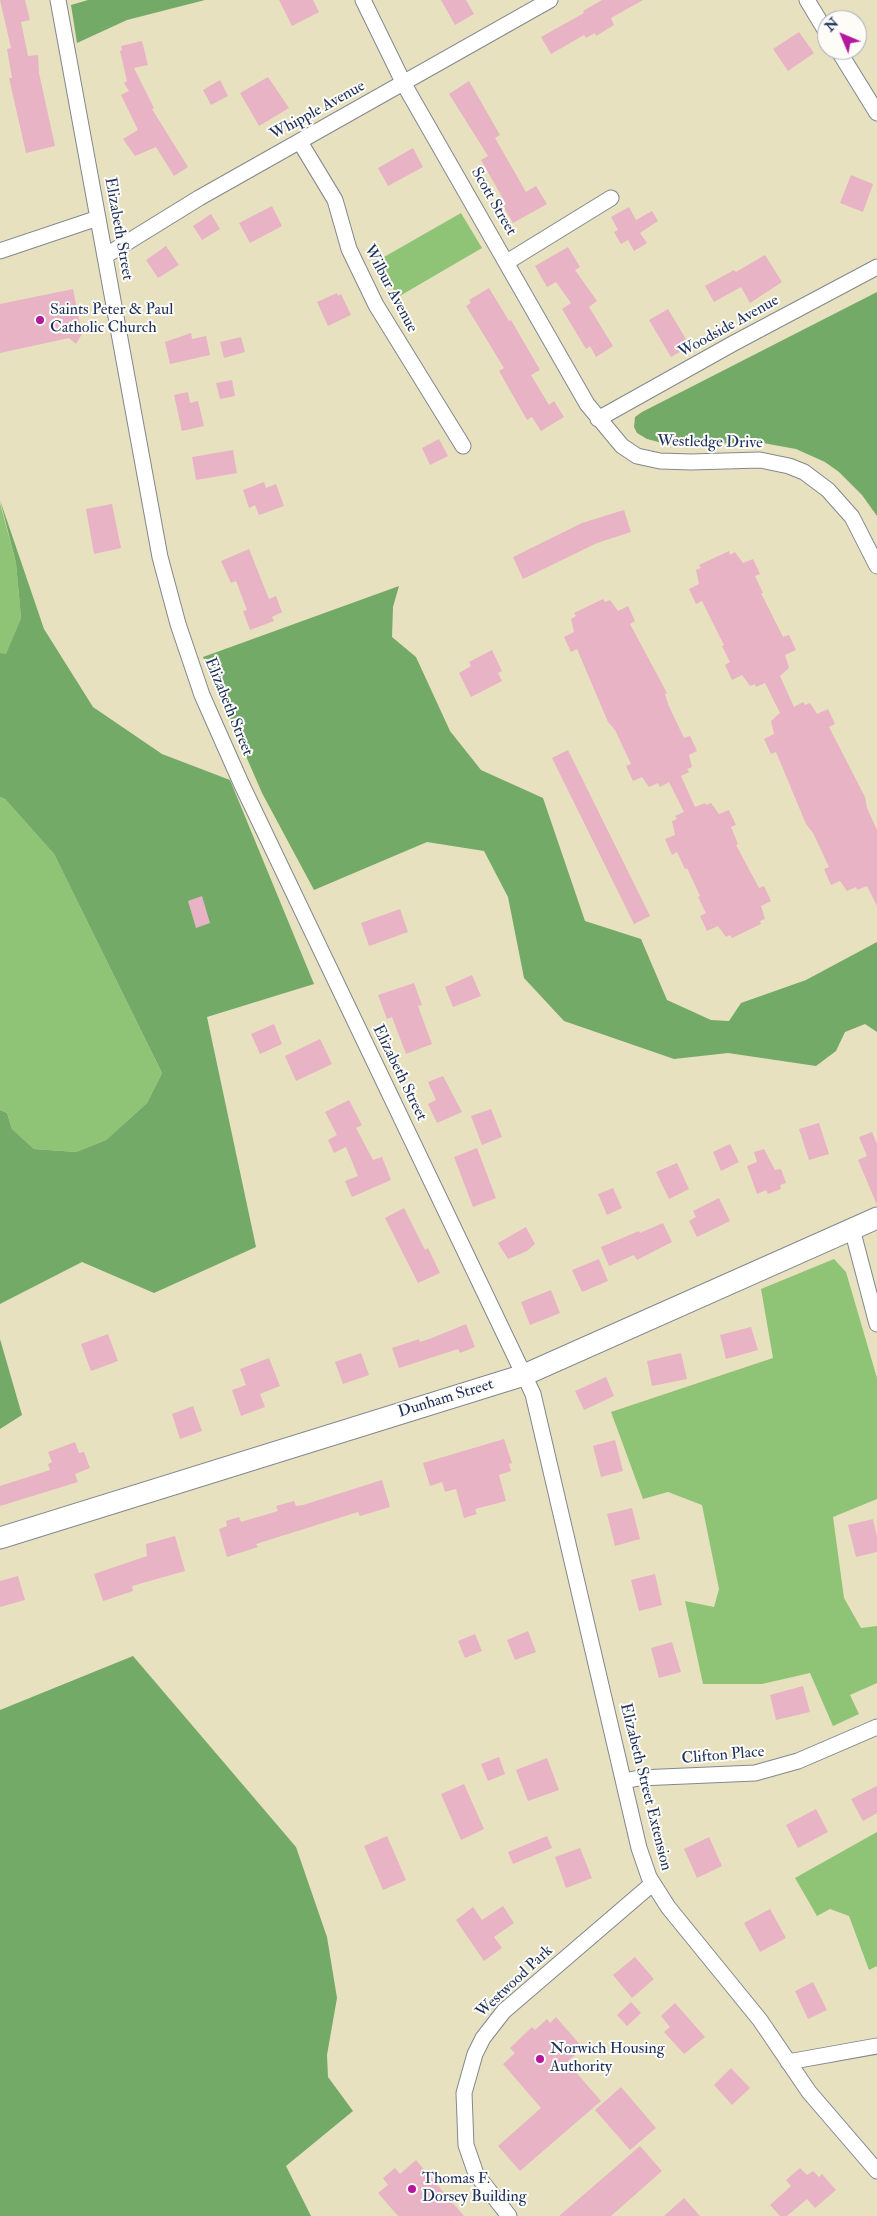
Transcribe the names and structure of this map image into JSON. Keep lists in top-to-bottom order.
{
  "streets": {
    "street": [
      "Whipple Avenue",
      "Scott Street",
      "Elizabeth Street",
      "Wilbur Avenue",
      "Woodside Avenue",
      "Westledge Drive",
      "Dunham Street",
      "Clifton Place",
      "Elizabeth Street Extension",
      "Westwood Park"
    ]
  },
  "crossings": [
    ["Whipple Avenue", "Scott Street"],
    ["Whipple Avenue", "Elizabeth Street"],
    ["Whipple Avenue", "Wilbur Avenue"],
    ["Scott Street", "Woodside Avenue"],
    ["Scott Street", "Westledge Drive"],
    ["Elizabeth Street", "Dunham Street"],
    ["Elizabeth Street", "Elizabeth Street Extension"],
    ["Woodside Avenue", "Westledge Drive"],
    ["Dunham Street", "Elizabeth Street Extension"],
    ["Clifton Place", "Elizabeth Street Extension"],
    ["Elizabeth Street Extension", "Westwood Park"]
  ],
  "places": ["Saints Peter & Paul Catholic Church", "Norwich Housing Authority", "Thomas F. Dorsey Building"],
  "north": "top left"
}
